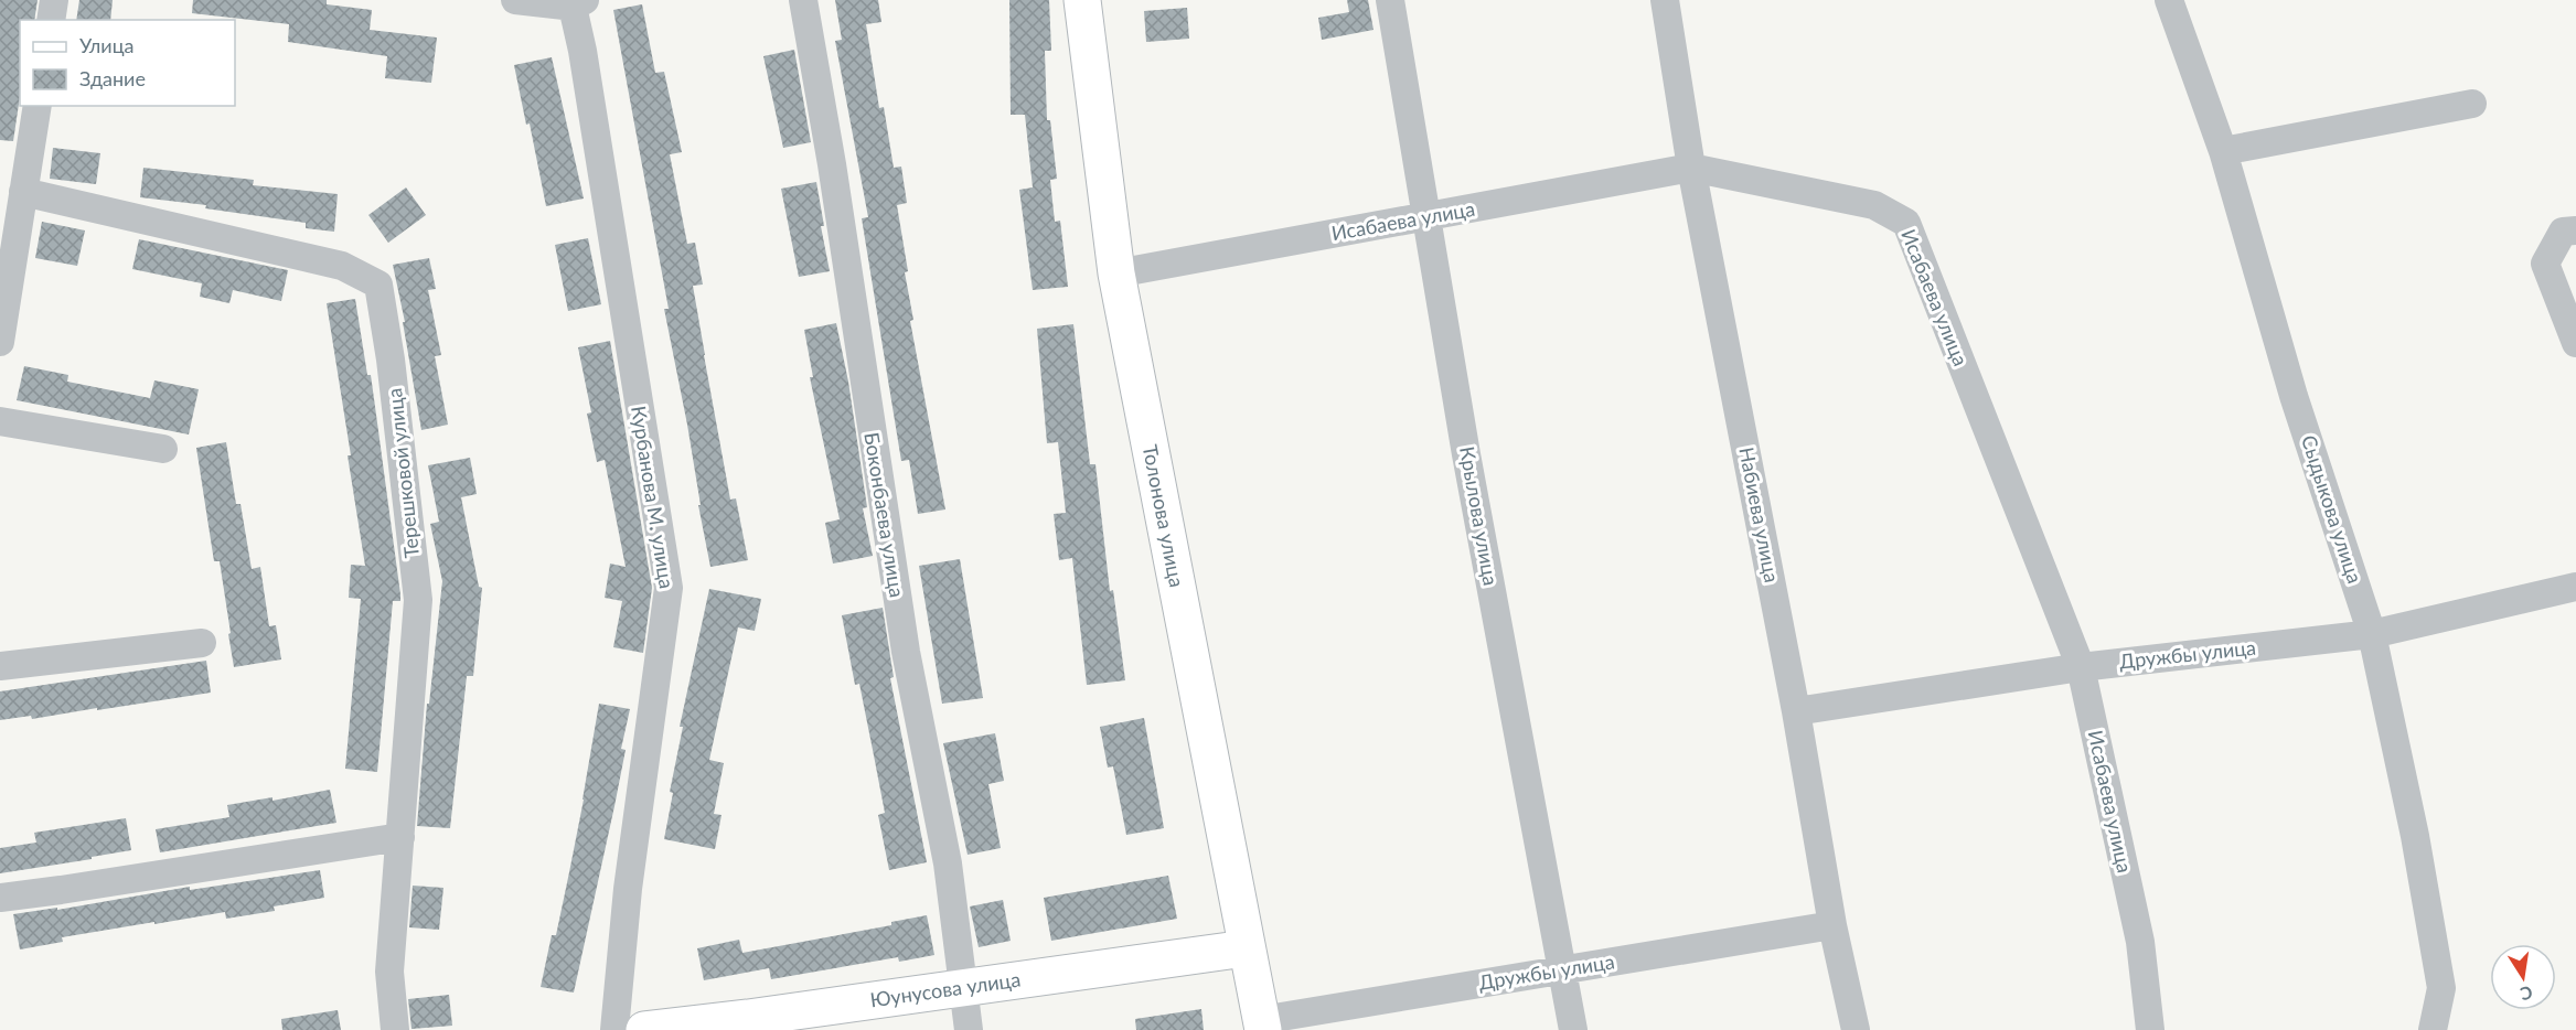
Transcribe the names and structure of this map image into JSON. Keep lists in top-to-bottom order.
{
  "streets": {
    "main road": ["Толонова улица", "Юунусова улица"],
    "street": [
      "Исабаева улица",
      "Терешковой улица",
      "Курбанова М. улица",
      "Сыдыкова улица",
      "Боконбаева улица",
      "Набиева улица",
      "Крылова улица",
      "Дружбы улица"
    ]
  },
  "crossings": [
    ["Исабаева улица", "Набиева улица"],
    ["Исабаева улица", "Толонова улица"],
    ["Исабаева улица", "Крылова улица"],
    ["Исабаева улица", "Дружбы улица"],
    ["Сыдыкова улица", "Дружбы улица"],
    ["Боконбаева улица", "Юунусова улица"],
    ["Набиева улица", "Дружбы улица"],
    ["Толонова улица", "Дружбы улица"],
    ["Толонова улица", "Юунусова улица"],
    ["Крылова улица", "Дружбы улица"]
  ],
  "legend": ["Улица", "Здание"],
  "north": "bottom"
}
